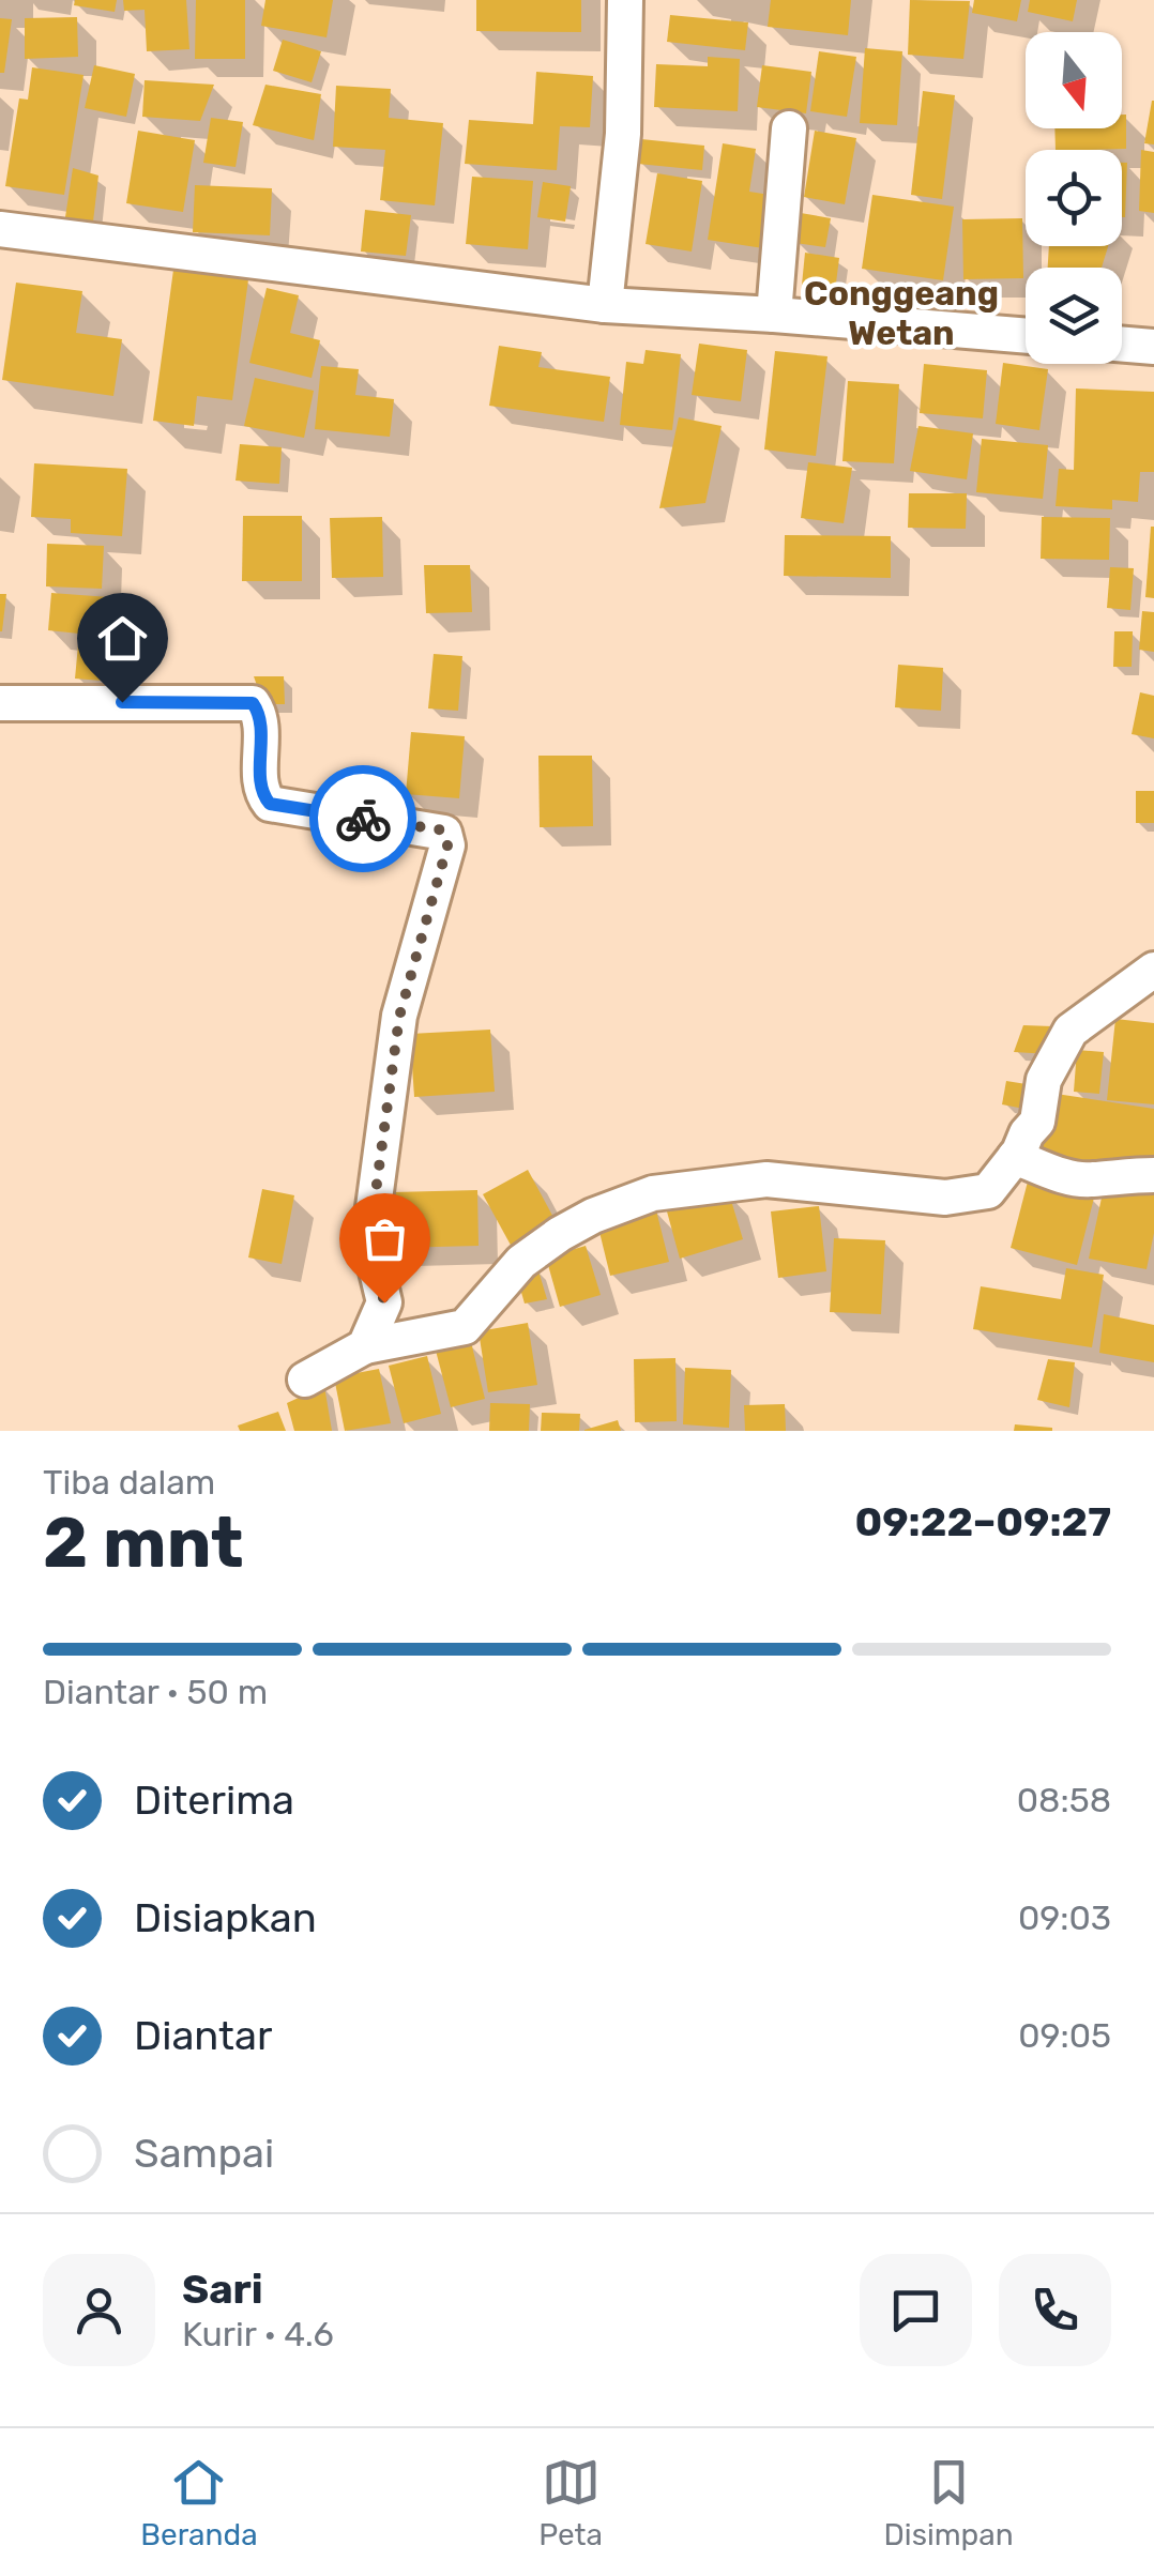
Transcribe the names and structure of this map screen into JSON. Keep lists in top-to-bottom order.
{
  "districts": ["Conggeang Wetan"],
  "north": "bottom",
  "page": {
    "heading": ["2 mnt", "Tiba dalam", "09:22–09:27"],
    "panel": ["Sari", "Kurir · 4.6"],
    "bar": "Diantar · 50 m",
    "list": [
      ["Diterima", "08:58"],
      ["Disiapkan", "09:03"],
      ["Diantar", "09:05"],
      "Sampai"
    ],
    "tabs": ["Beranda", "Peta", "Disimpan"]
  }
}
